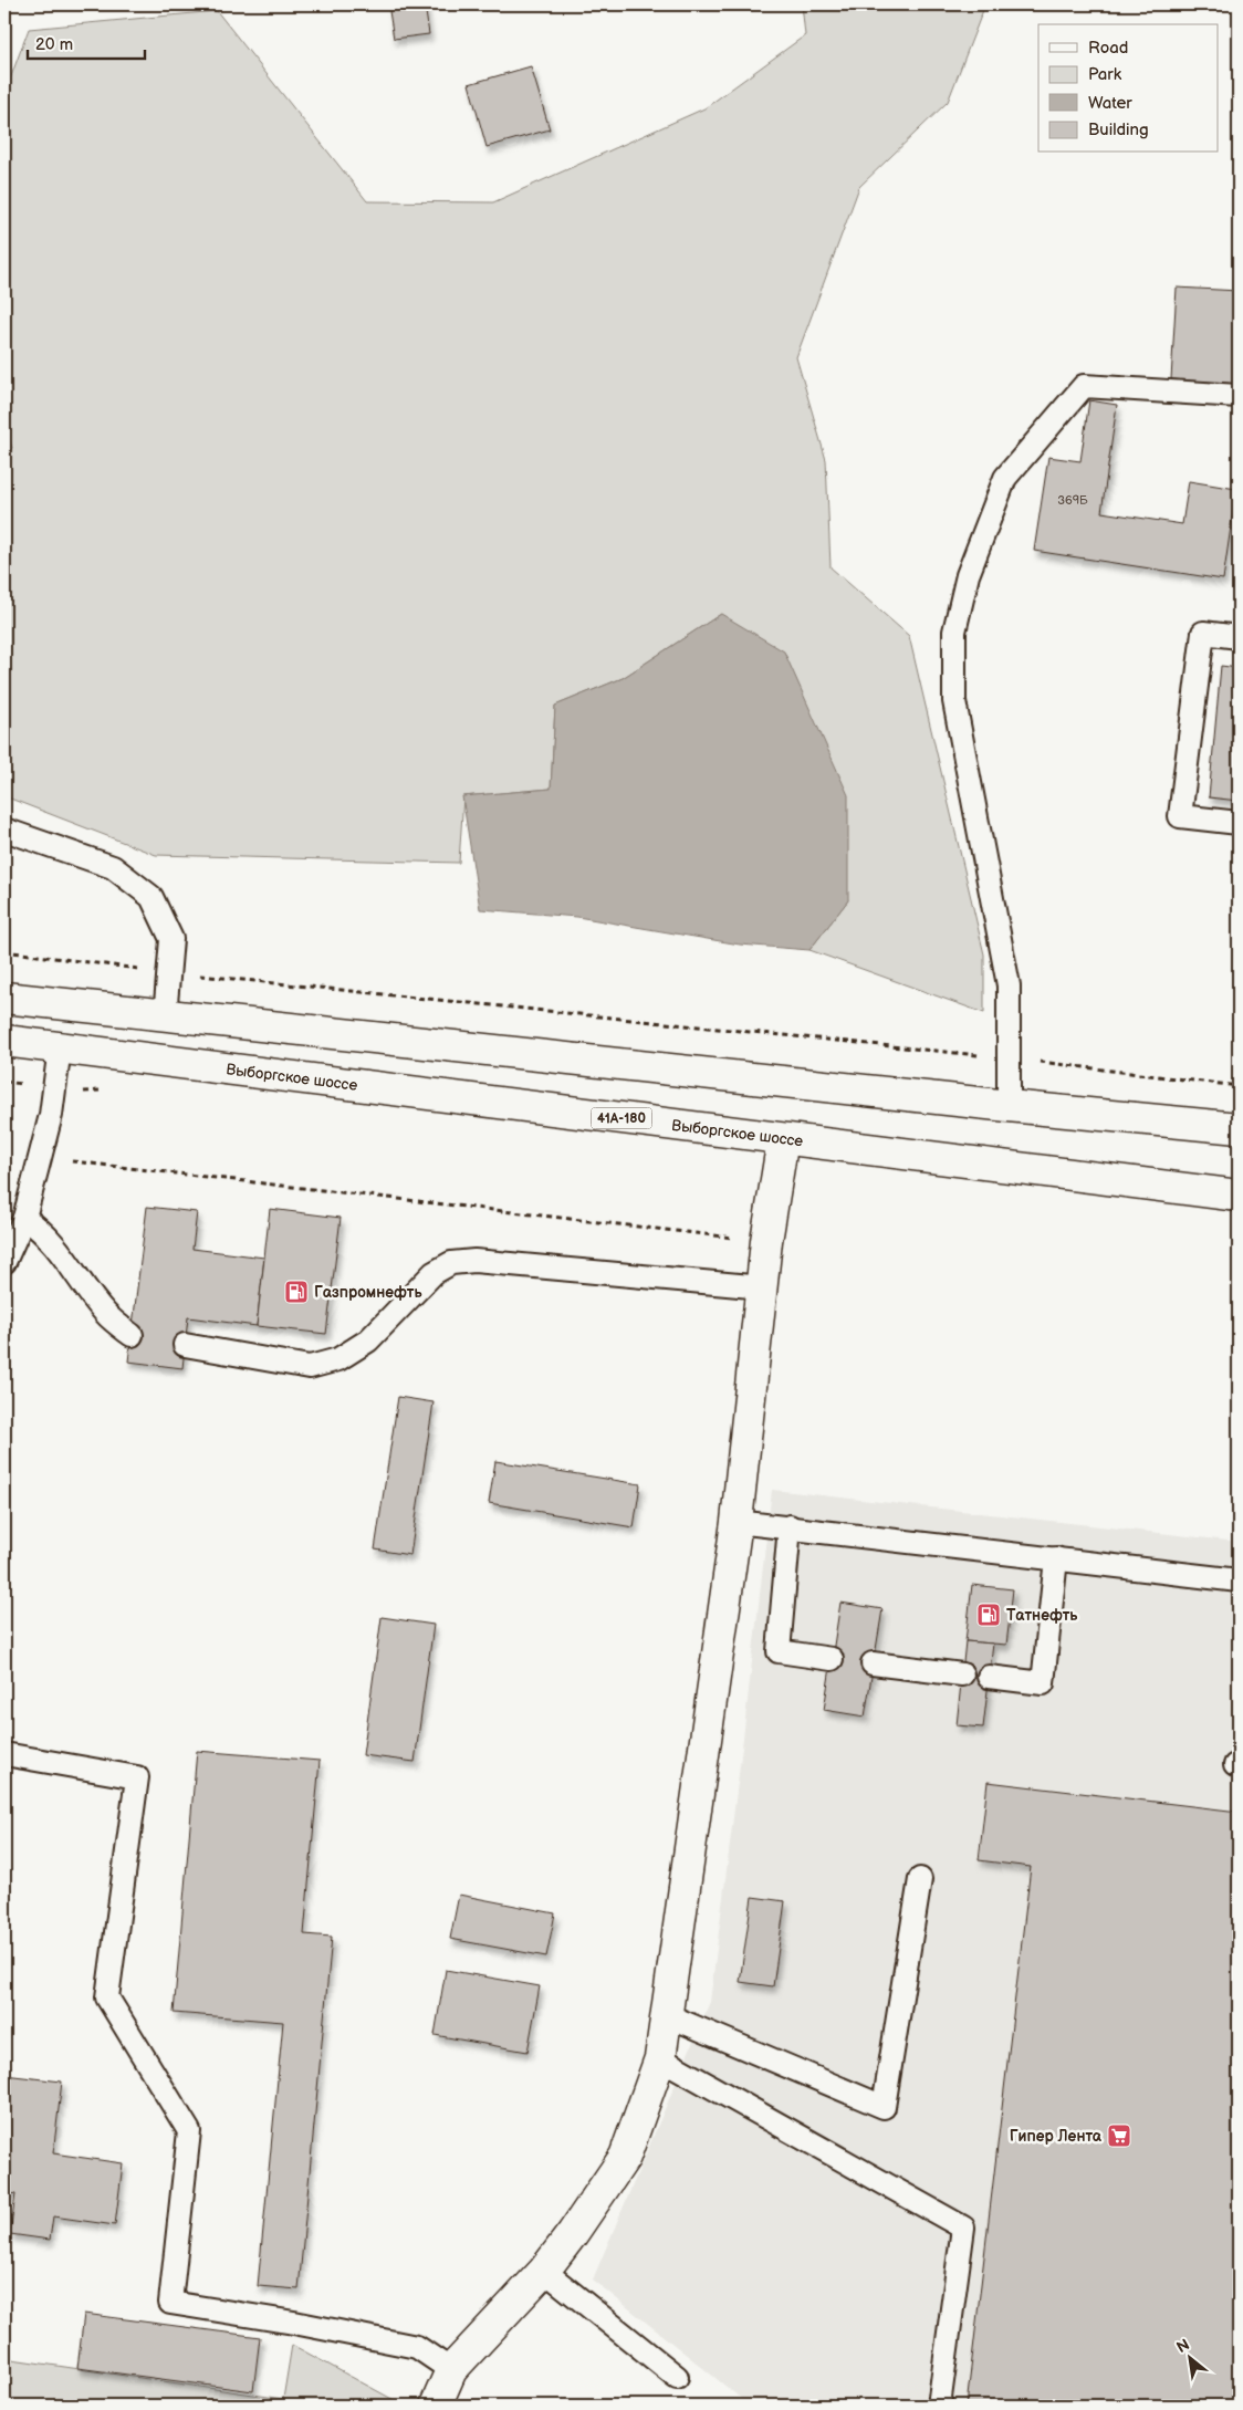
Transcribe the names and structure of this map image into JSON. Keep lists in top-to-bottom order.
{
  "streets": {
    "main road": ["Выборгское шоссе", "41А-180"]
  },
  "places": {
    "fuel station": ["Газпромнефть", "Татнефть"],
    "supermarket": ["Гипер Лента"]
  },
  "house_numbers": ["369Б"],
  "legend": [
    "Road",
    "Park",
    "Water",
    "Building"
  ],
  "scale_bar": "20 m",
  "north": "top left"
}
